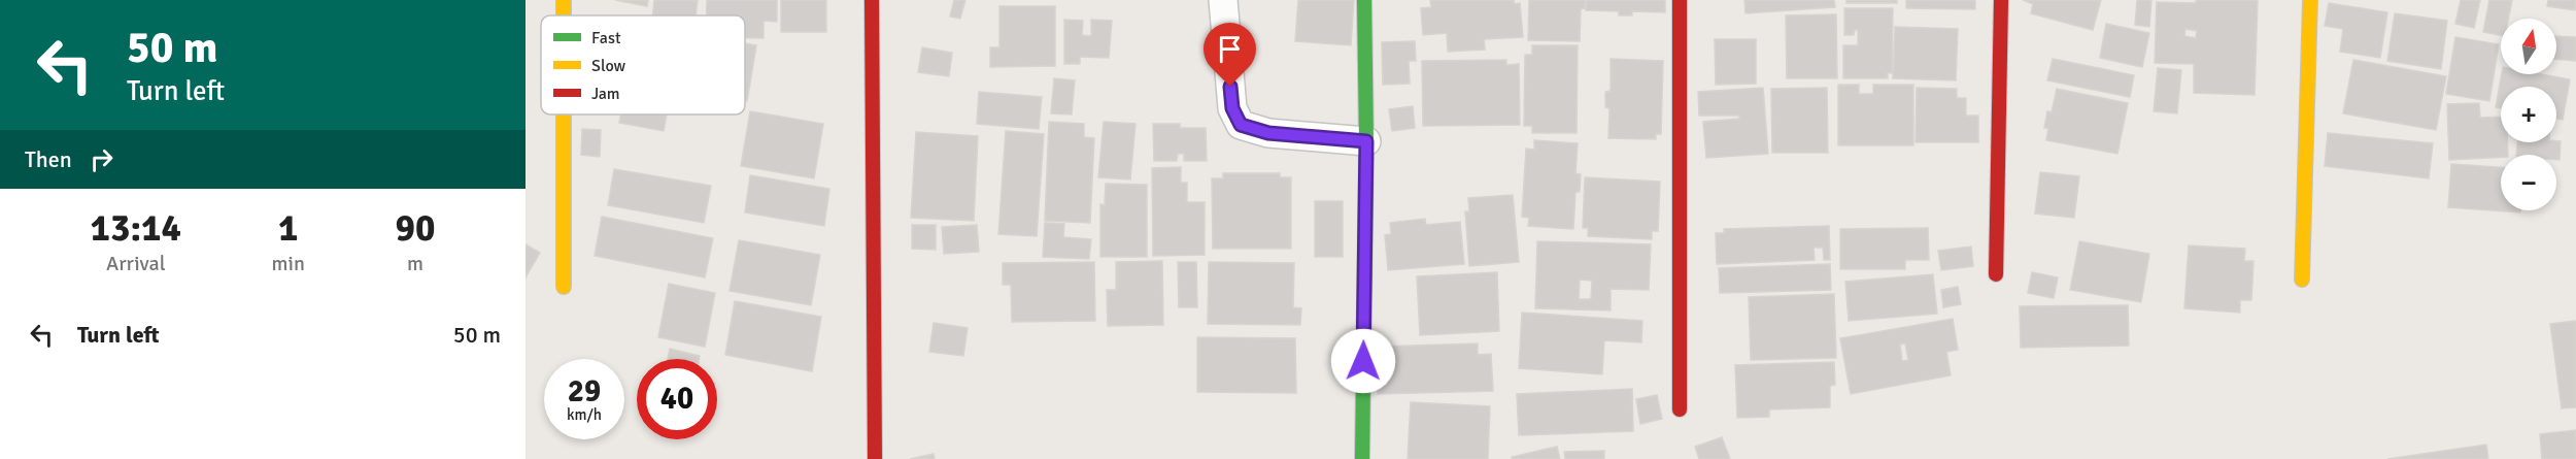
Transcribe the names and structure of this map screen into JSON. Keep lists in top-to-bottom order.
{
  "legend": ["Fast", "Slow", "Jam"],
  "north": "top",
  "page": {
    "turn": ["50 m", "Turn left"],
    "map_buttons": ["+", "−"],
    "then": "Then",
    "eta": [
      "13:14",
      "Arrival",
      "1",
      "min",
      "90",
      "m"
    ],
    "list": [
      {
        "name": "Turn left",
        "value": "50 m"
      }
    ],
    "speed": "29 km/h",
    "limit": "40"
  }
}
